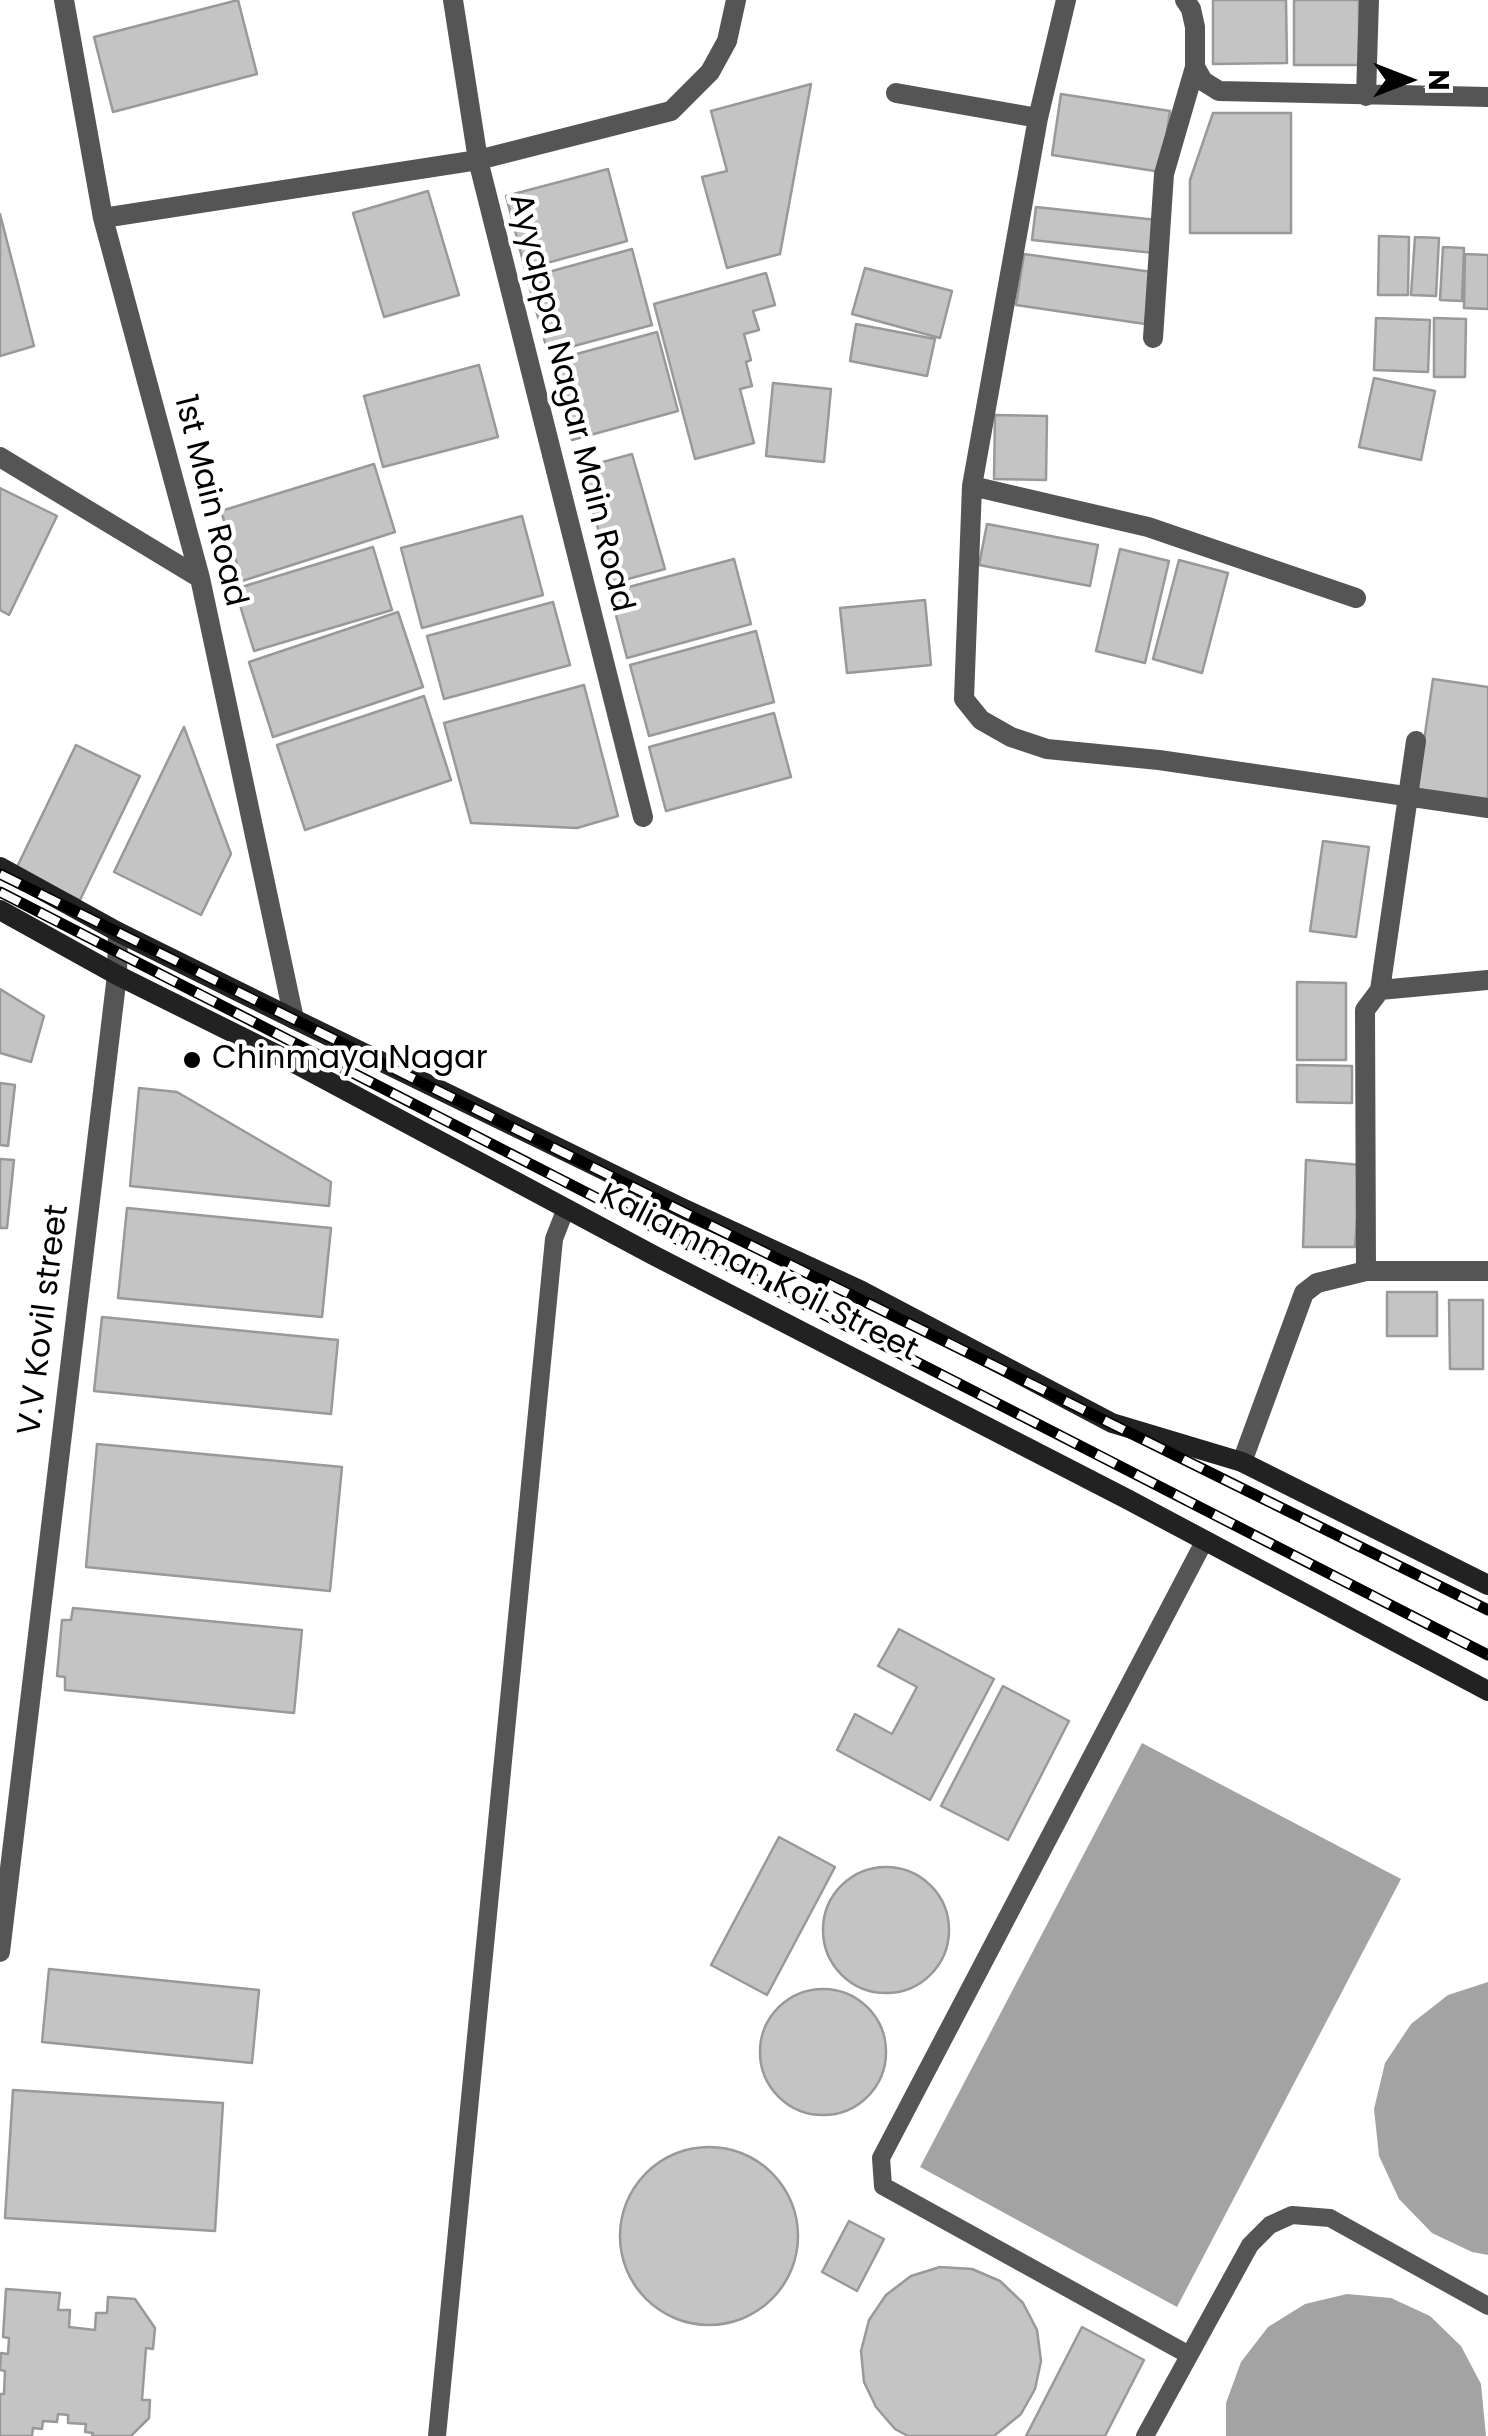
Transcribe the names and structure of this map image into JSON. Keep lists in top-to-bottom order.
{
  "streets": {
    "main road": ["Kaliamman Koil Street"],
    "street": ["Ayyappa Nagar Main Road", "1st Main Road", "V.V Kovil street"]
  },
  "crossings": [
    ["1st Main Road", "Kaliamman Koil Street"],
    ["Kaliamman Koil Street", "V.V Kovil street"]
  ],
  "places": ["Chinmaya Nagar"],
  "north": "right"
}
